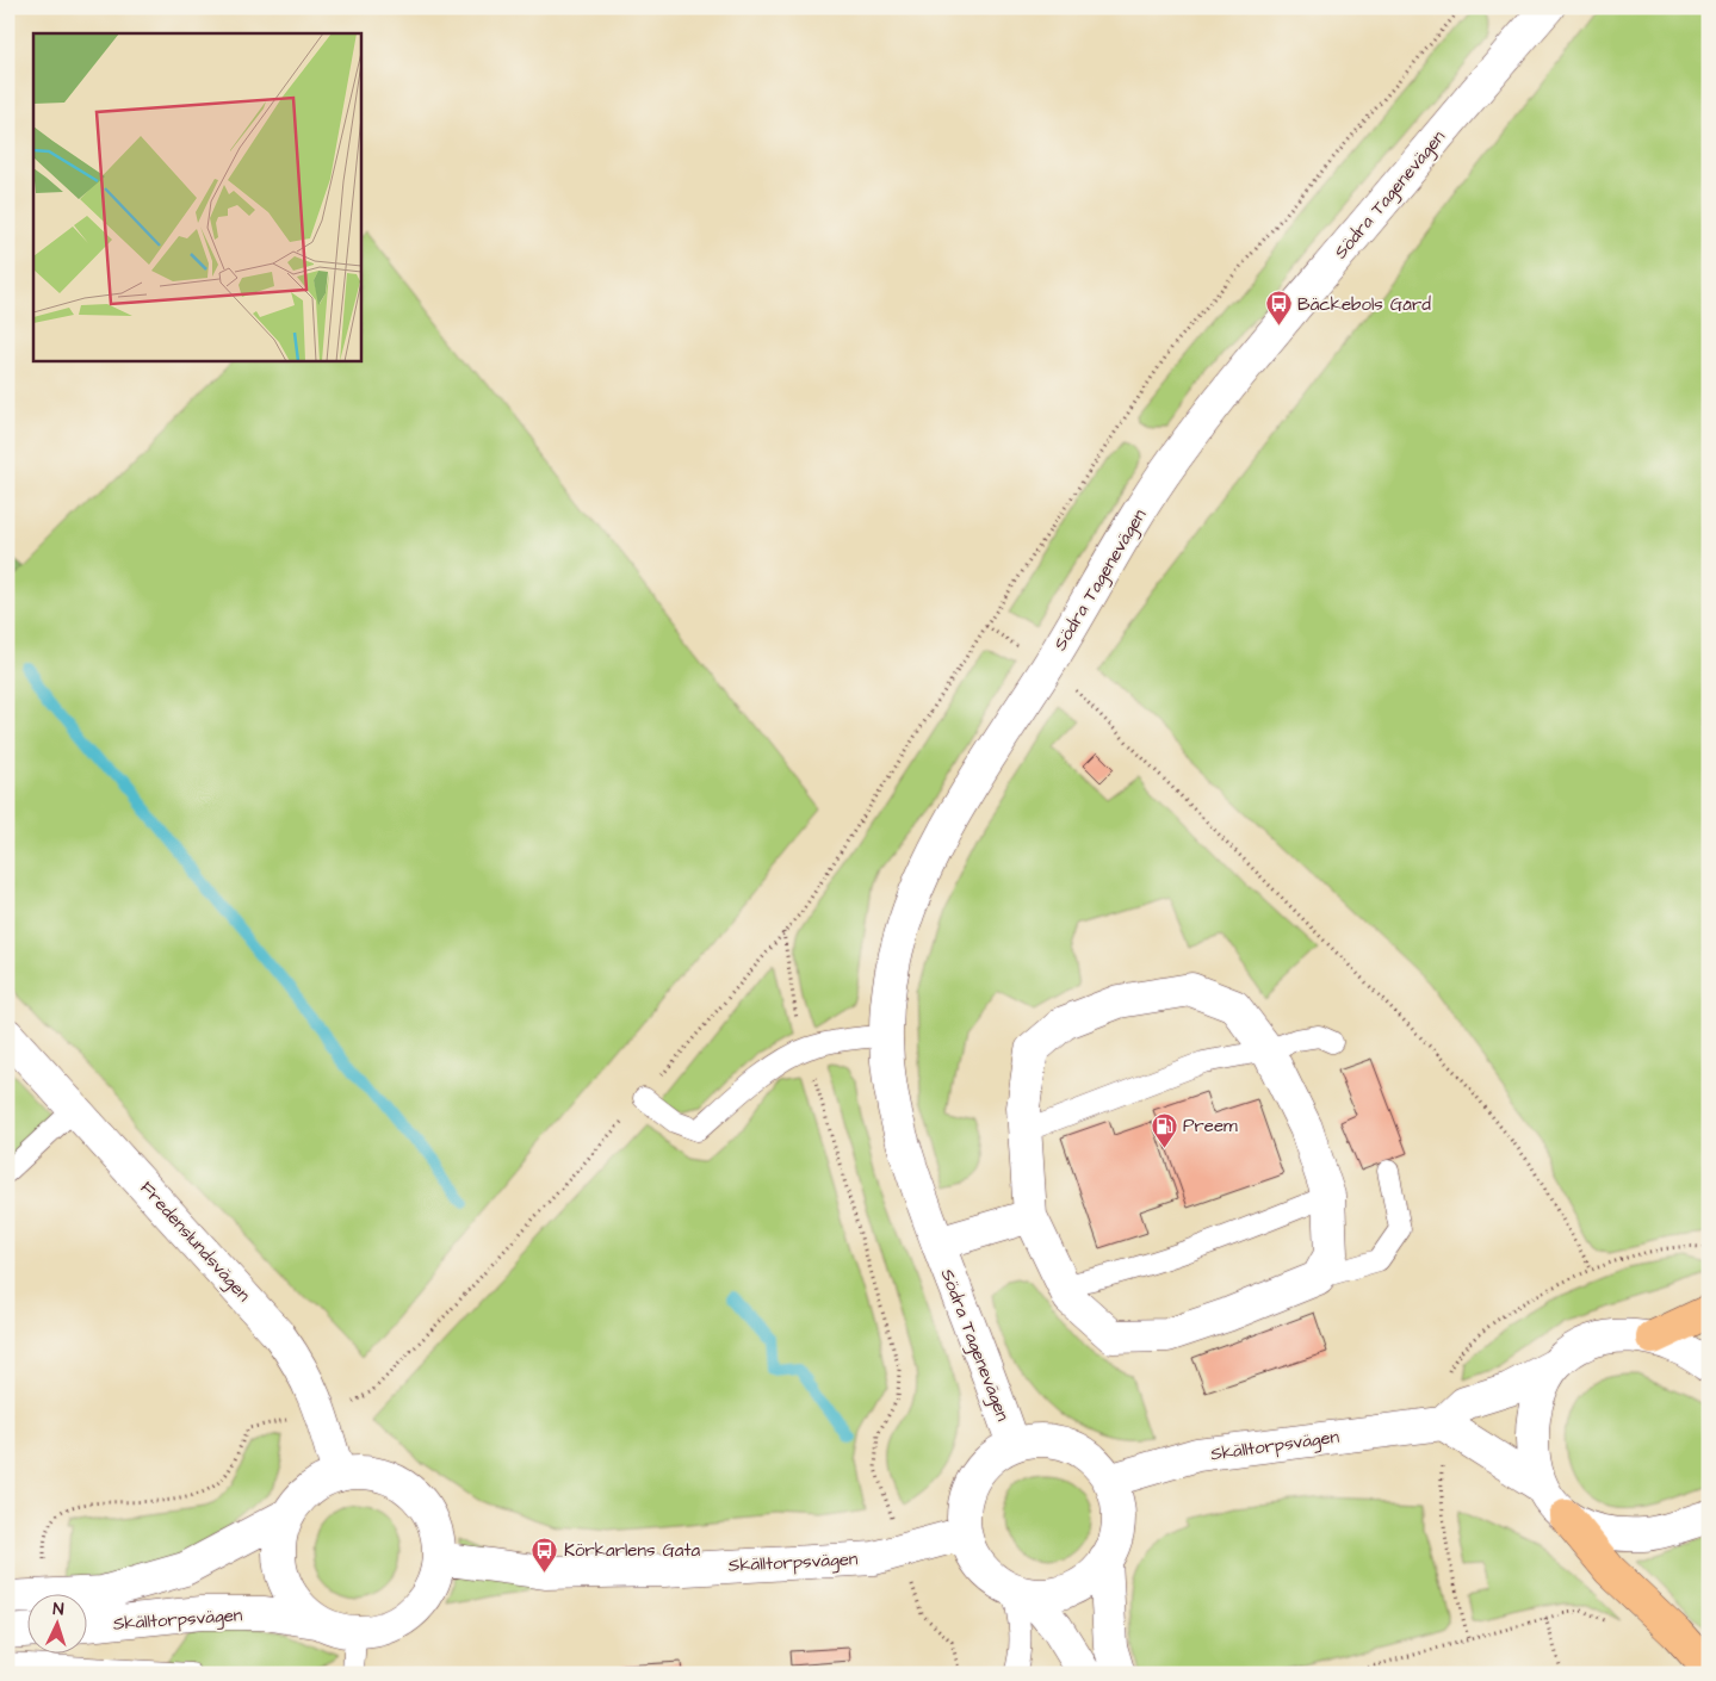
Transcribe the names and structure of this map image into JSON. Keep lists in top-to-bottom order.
{
  "streets": {
    "street": ["Södra Tagenevägen", "Fredenslundsvägen", "Skälltorpsvägen"]
  },
  "crossings": [
    ["Södra Tagenevägen", "Skälltorpsvägen"],
    ["Fredenslundsvägen", "Skälltorpsvägen"]
  ],
  "places": {
    "bus stop": ["Bäckebols Gård", "Körkarlens Gata"],
    "fuel station": ["Preem"]
  },
  "north": "top"
}
